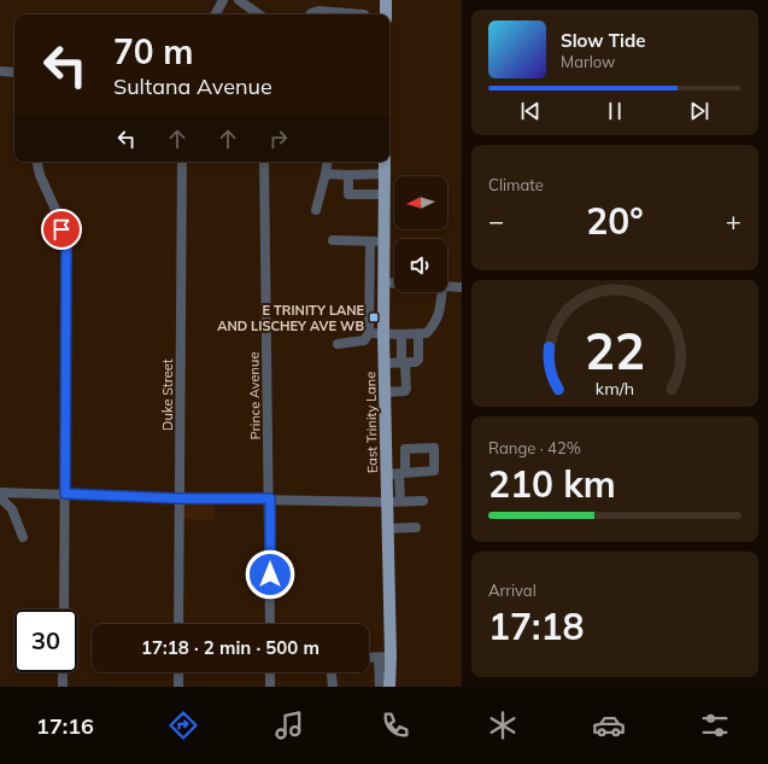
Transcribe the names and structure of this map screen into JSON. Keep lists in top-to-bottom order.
{
  "streets": {
    "main road": ["East Trinity Lane"],
    "street": ["Duke Street", "Prince Avenue"]
  },
  "places": {
    "transit": ["E TRINITY LANE AND LISCHEY AVE WB"]
  },
  "north": "left",
  "page": {
    "turn": ["70 m", "Sultana Avenue"],
    "song": ["Slow Tide", "Marlow"],
    "tile": [
      "Climate",
      ["Range · 42%", "210 km"],
      ["Arrival", "17:18"]
    ],
    "heat": ["−", "20°", "+"],
    "limit": "30",
    "trip": "17:18 · 2 min · 500 m",
    "tabs": "17:16",
    "gauge": ["22", "km/h"]
  }
}
